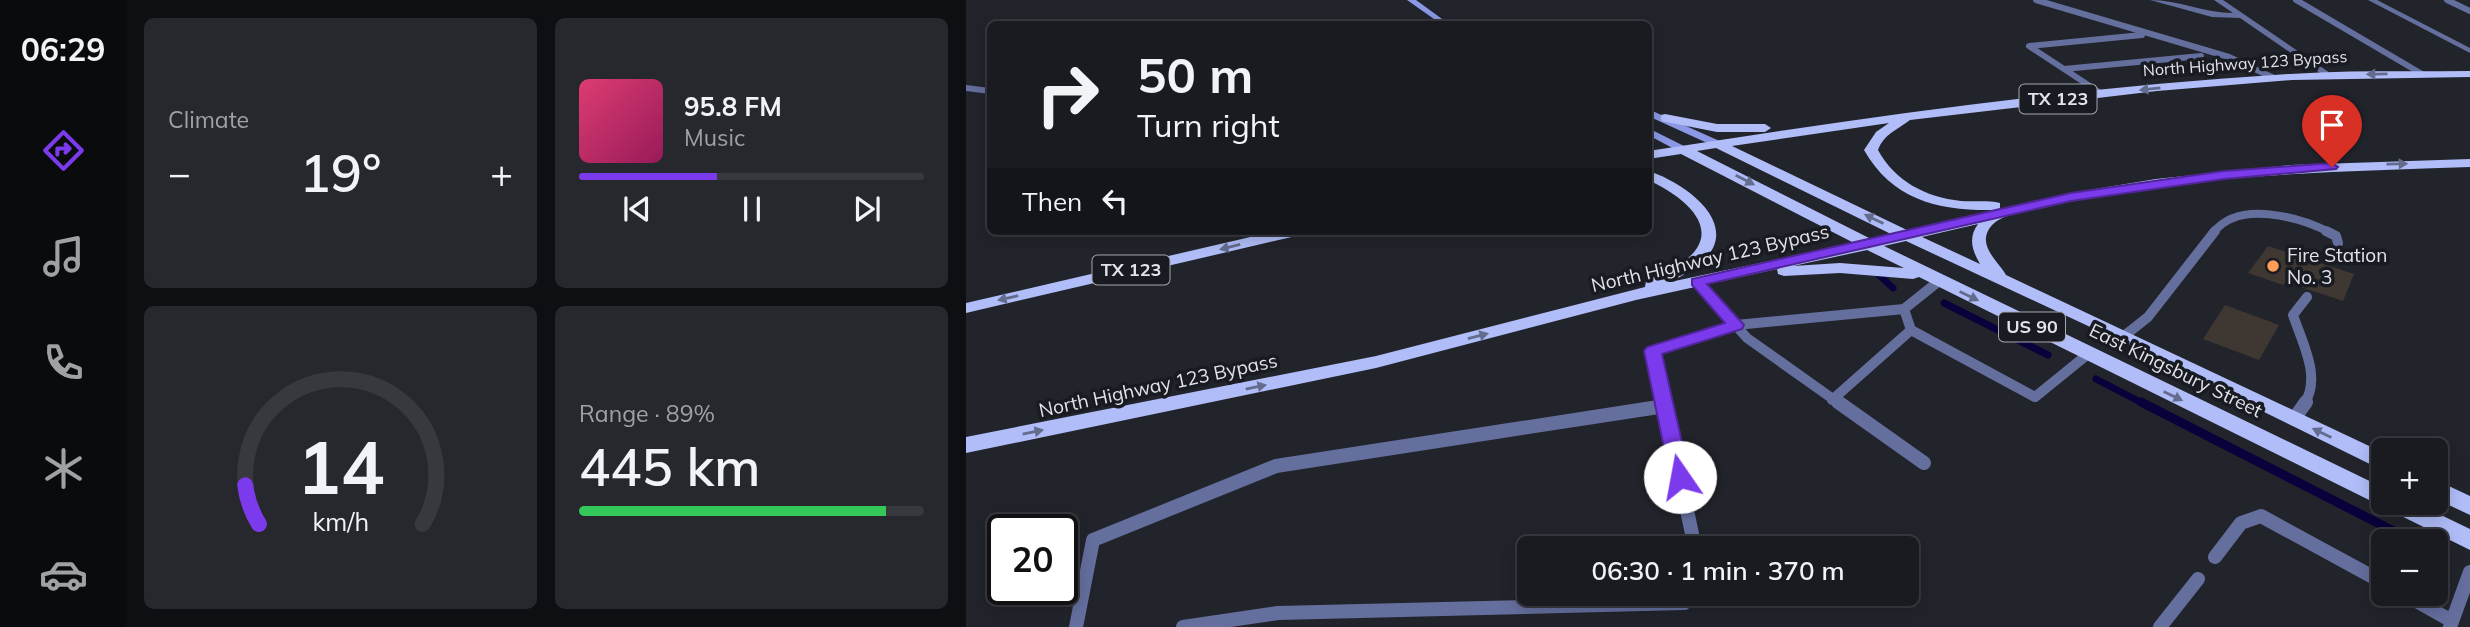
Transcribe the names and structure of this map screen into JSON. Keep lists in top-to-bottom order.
{
  "streets": {
    "main road": [
      "North Highway 123 Bypass",
      "TX 123",
      "US 90",
      "East Kingsbury Street"
    ]
  },
  "crossings": [
    ["North Highway 123 Bypass", "East Kingsbury Street"]
  ],
  "places": ["Fire Station No. 3"],
  "page": {
    "tabs": "06:29",
    "tile": [
      "Climate",
      ["Range · 89%", "445 km"]
    ],
    "turn": ["50 m", "Turn right"],
    "song": ["95.8 FM", "Music"],
    "heat": ["−", "19°", "+"],
    "then": "Then",
    "map_buttons": ["+", "−"],
    "limit": "20",
    "trip": "06:30 · 1 min · 370 m",
    "gauge": ["14", "km/h"]
  }
}
